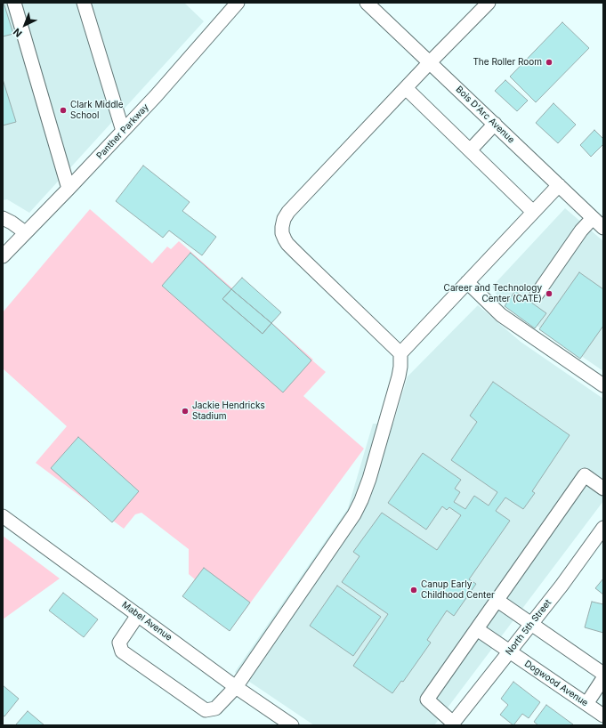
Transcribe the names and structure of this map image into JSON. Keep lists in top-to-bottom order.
{
  "streets": {
    "street": [
      "Bois D'Arc Avenue",
      "Panther Parkway",
      "Mabel Avenue",
      "North 5th Street",
      "Dogwood Avenue"
    ]
  },
  "crossings": [
    ["North 5th Street", "Dogwood Avenue"]
  ],
  "places": [
    "The Roller Room",
    "Clark Middle School",
    "Career and Technology Center (CATE)",
    "Jackie Hendricks Stadium",
    "Canup Early Childhood Center"
  ],
  "north": "bottom left"
}
